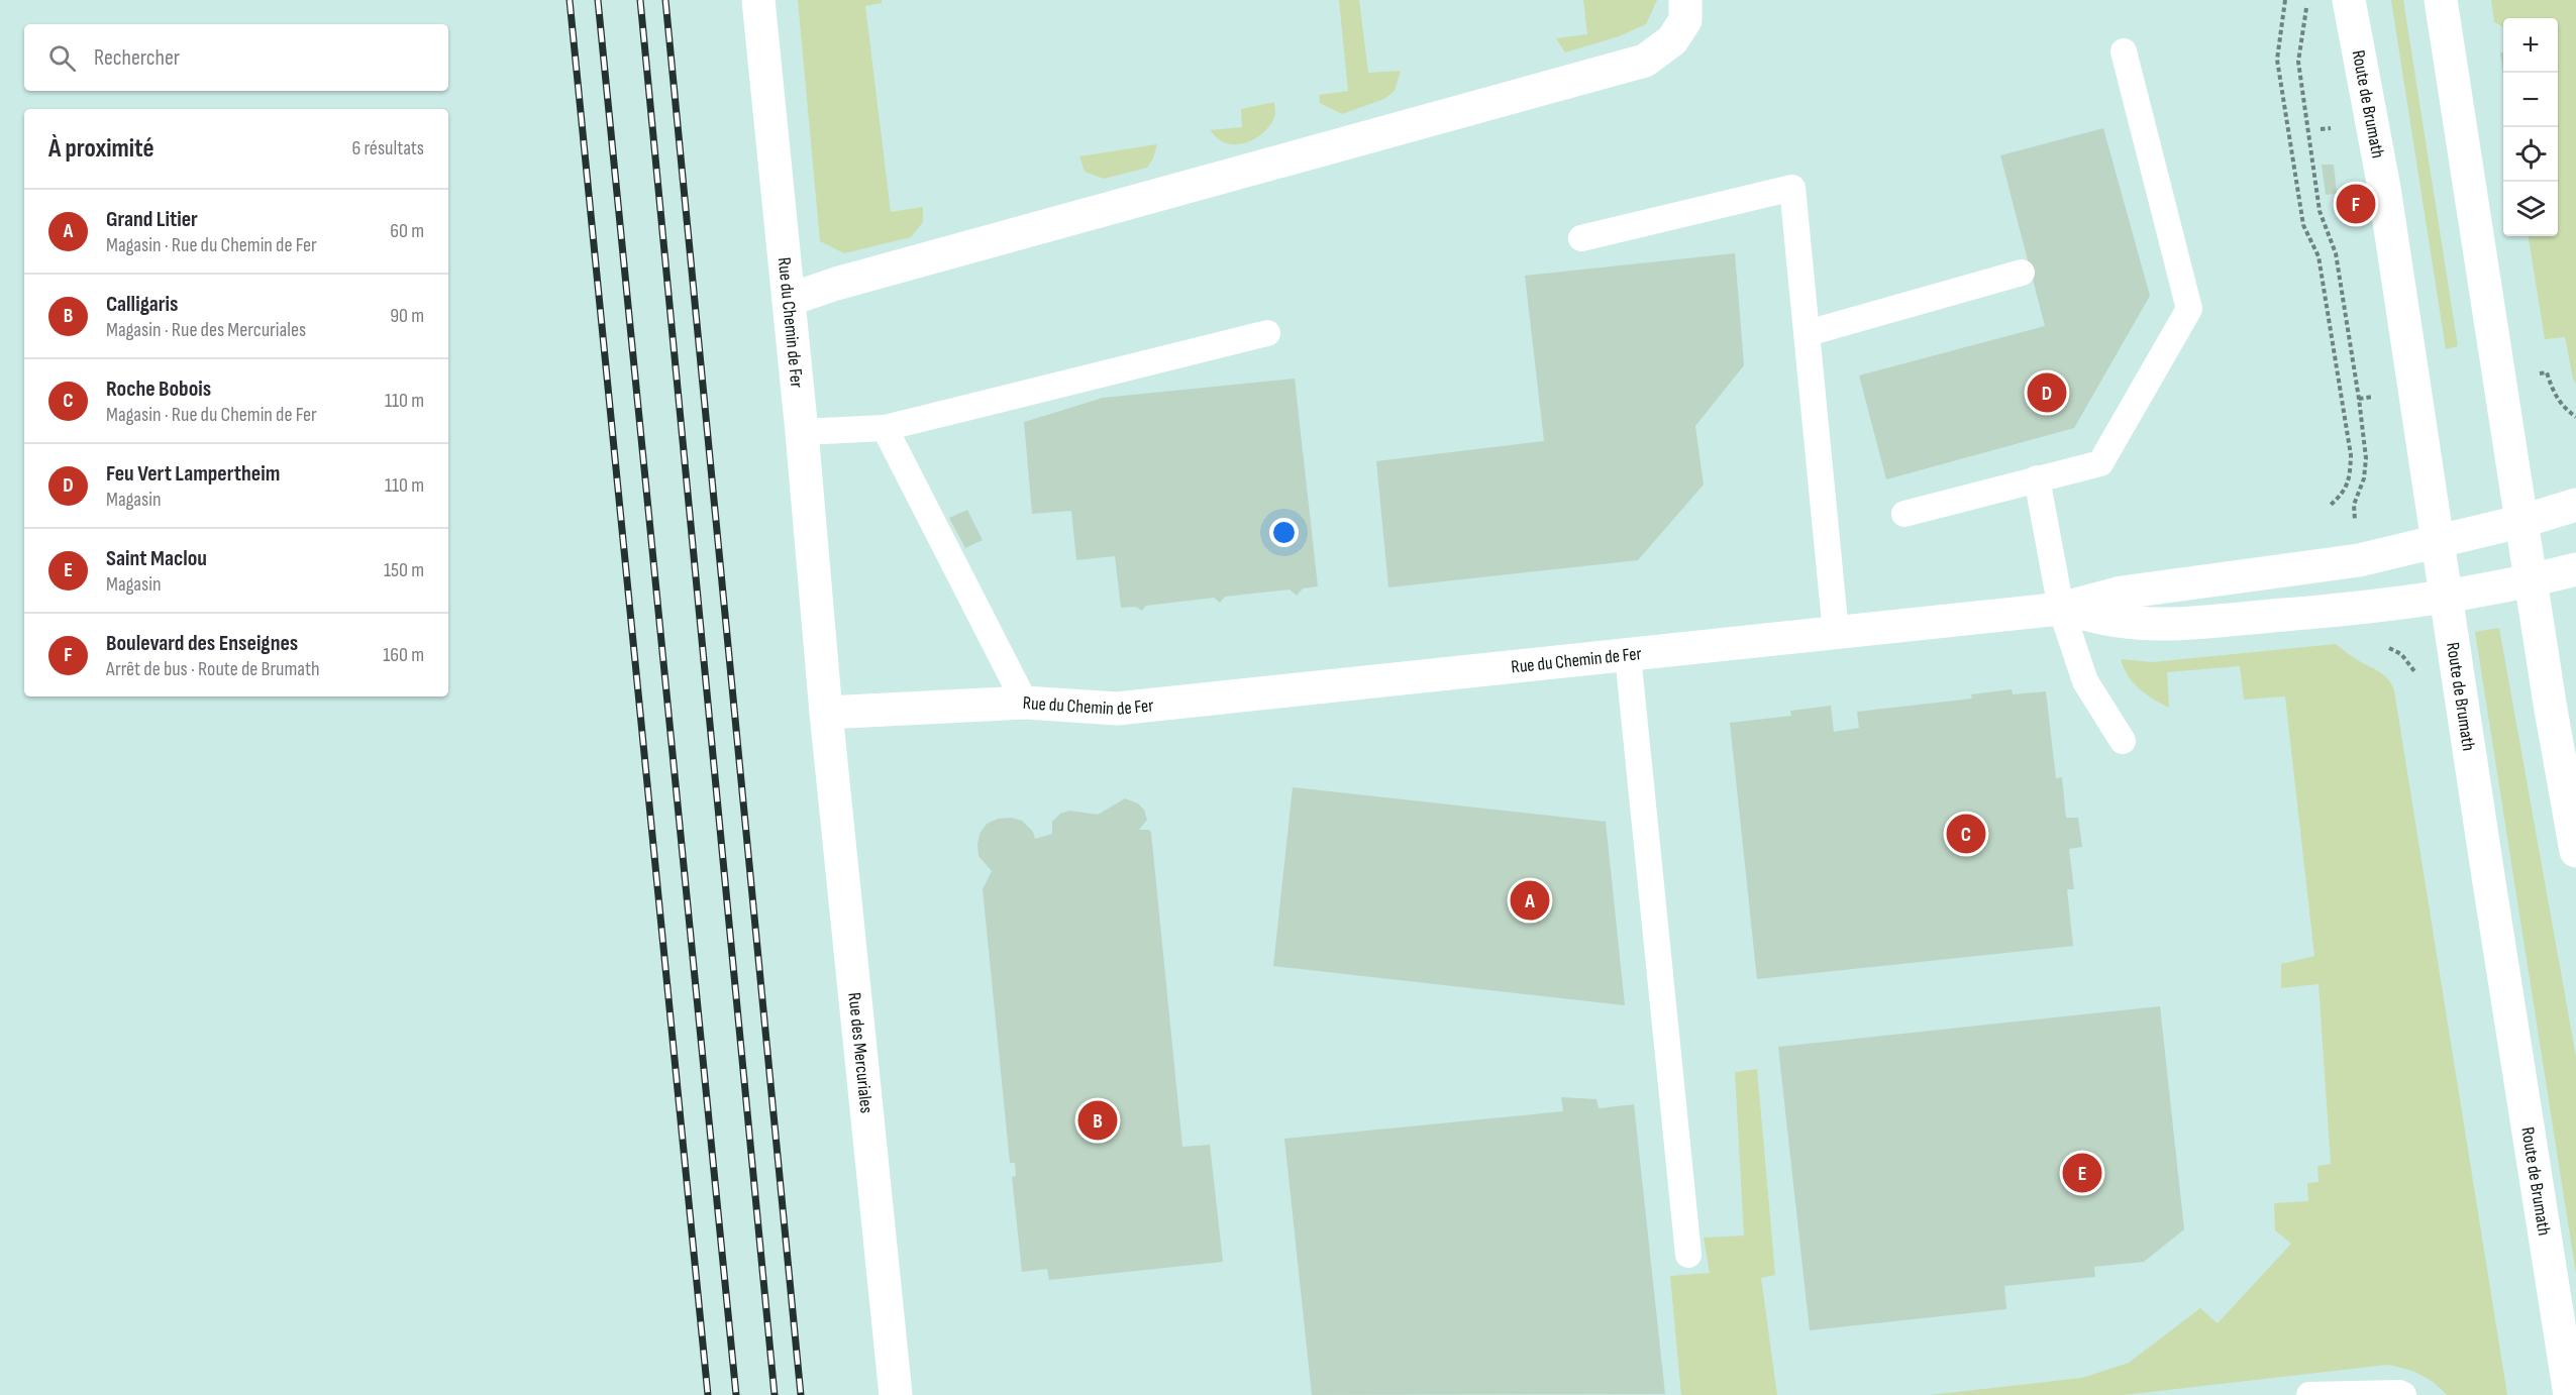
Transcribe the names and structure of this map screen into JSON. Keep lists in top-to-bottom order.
{
  "streets": {
    "street": ["Route de Brumath", "Rue du Chemin de Fer", "Rue des Mercuriales"]
  },
  "crossings": [
    ["Rue du Chemin de Fer", "Rue des Mercuriales"]
  ],
  "page": {
    "map_buttons": ["+", "−"],
    "search": "Rechercher",
    "heading": ["À proximité", "6 résultats"],
    "pins": [
      "F",
      "D",
      "C",
      "A",
      "B",
      "E"
    ],
    "list": [
      {
        "mark": "A",
        "name": "Grand Litier",
        "note": "Magasin · Rue du Chemin de Fer",
        "value": "60 m"
      },
      {
        "mark": "B",
        "name": "Calligaris",
        "note": "Magasin · Rue des Mercuriales",
        "value": "90 m"
      },
      {
        "mark": "C",
        "name": "Roche Bobois",
        "note": "Magasin · Rue du Chemin de Fer",
        "value": "110 m"
      },
      {
        "mark": "D",
        "name": "Feu Vert Lampertheim",
        "note": "Magasin",
        "value": "110 m"
      },
      {
        "mark": "E",
        "name": "Saint Maclou",
        "note": "Magasin",
        "value": "150 m"
      },
      {
        "mark": "F",
        "name": "Boulevard des Enseignes",
        "note": "Arrêt de bus · Route de Brumath",
        "value": "160 m"
      }
    ]
  }
}
